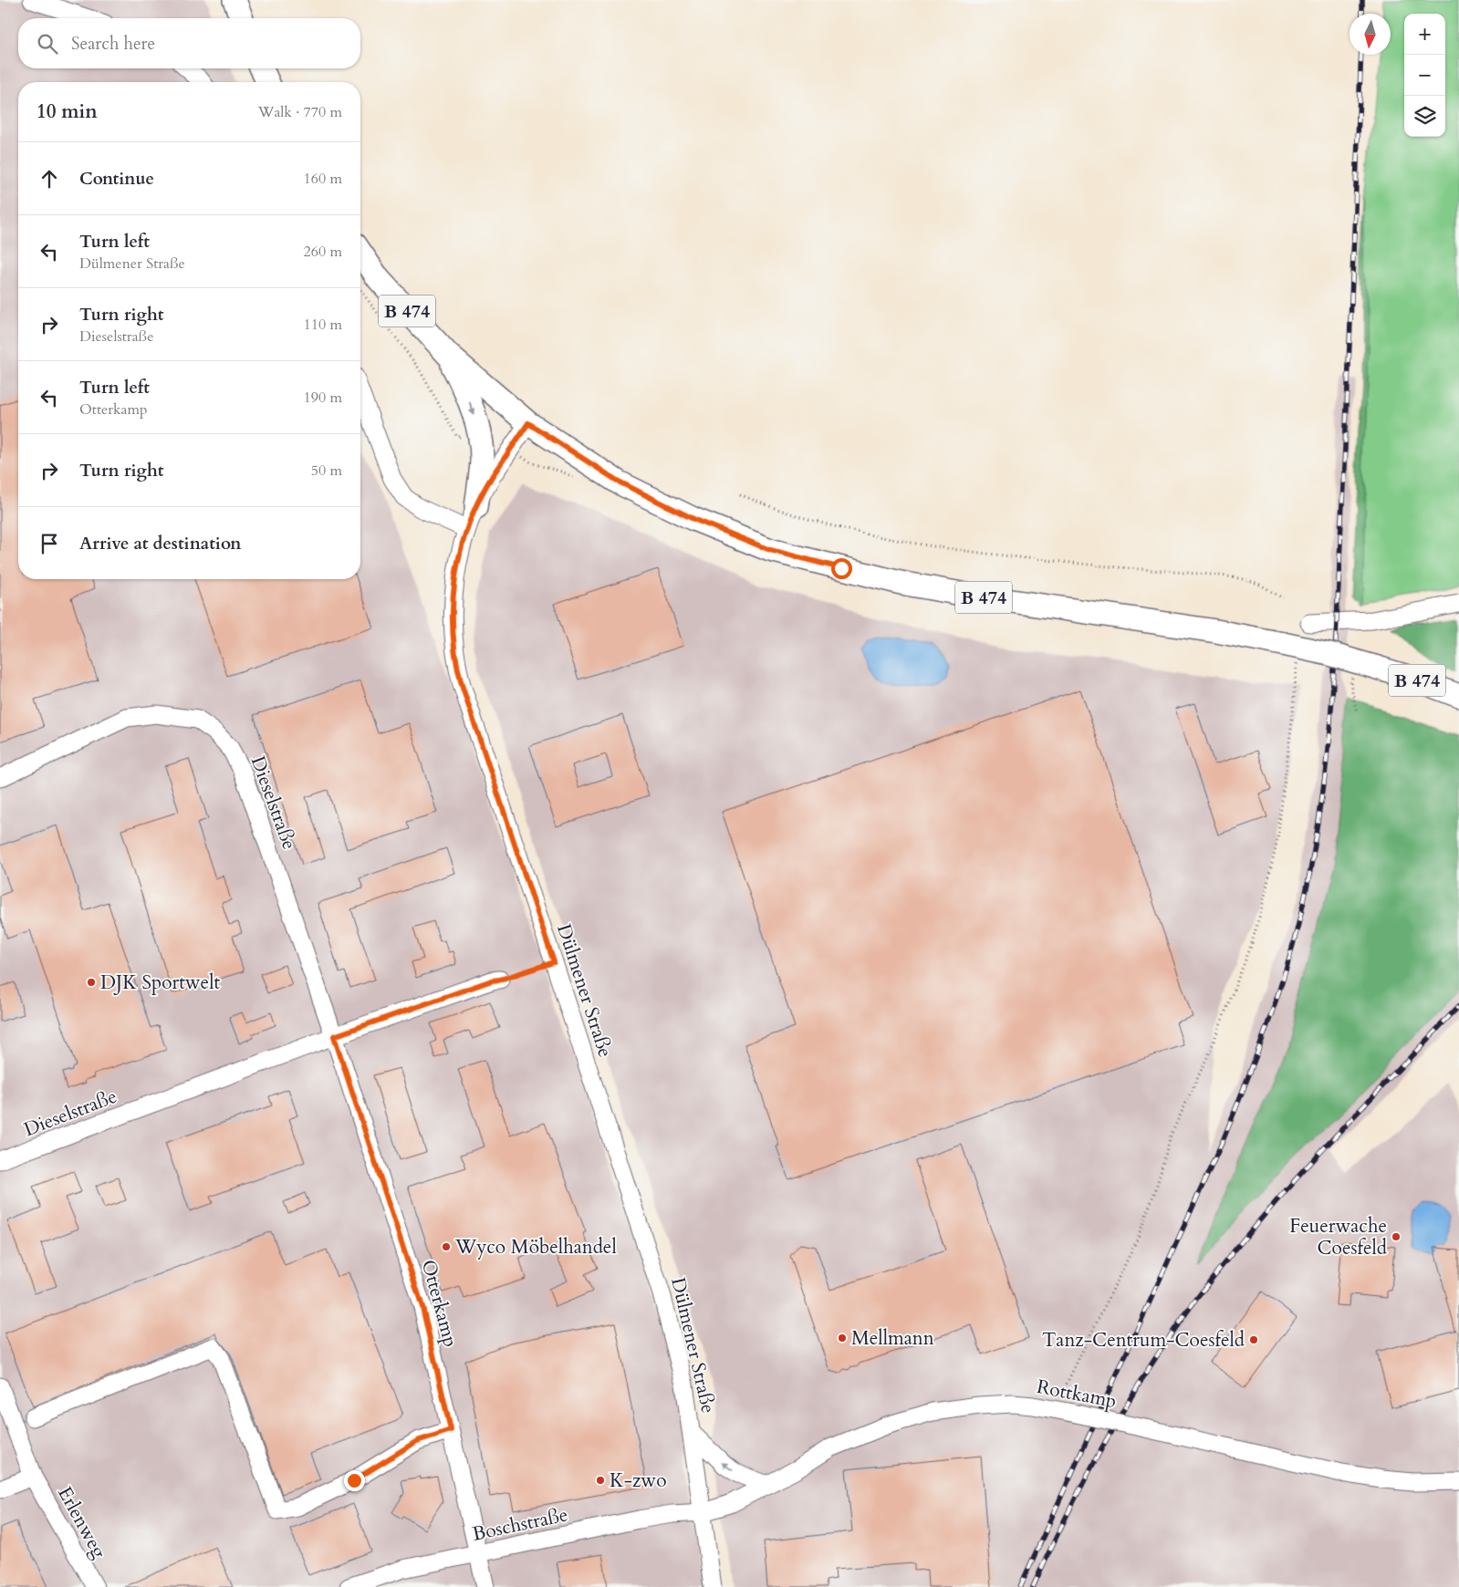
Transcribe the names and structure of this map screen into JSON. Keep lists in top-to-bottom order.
{
  "streets": {
    "main road": ["B 474"],
    "street": [
      "Dieselstraße",
      "Dülmener Straße",
      "Otterkamp",
      "Rottkamp",
      "Erlenweg",
      "Boschstraße"
    ]
  },
  "crossings": [
    ["B 474", "Dülmener Straße"],
    ["Dieselstraße", "Otterkamp"],
    ["Dülmener Straße", "Rottkamp"],
    ["Dülmener Straße", "Boschstraße"],
    ["Otterkamp", "Boschstraße"],
    ["Rottkamp", "Boschstraße"]
  ],
  "places": [
    "DJK Sportwelt",
    "Feuerwache Coesfeld",
    "Wyco Möbelhandel",
    "Mellmann",
    "Tanz-Centrum-Coesfeld",
    "K-zwo"
  ],
  "north": "bottom",
  "page": {
    "map_buttons": ["+", "−"],
    "search": "Search here",
    "heading": ["10 min", "Walk · 770 m"],
    "list": [
      ["Continue", "160 m"],
      ["Turn left", "Dülmener Straße", "260 m"],
      ["Turn right", "Dieselstraße", "110 m"],
      ["Turn left", "Otterkamp", "190 m"],
      ["Turn right", "50 m"],
      "Arrive at destination"
    ]
  }
}
